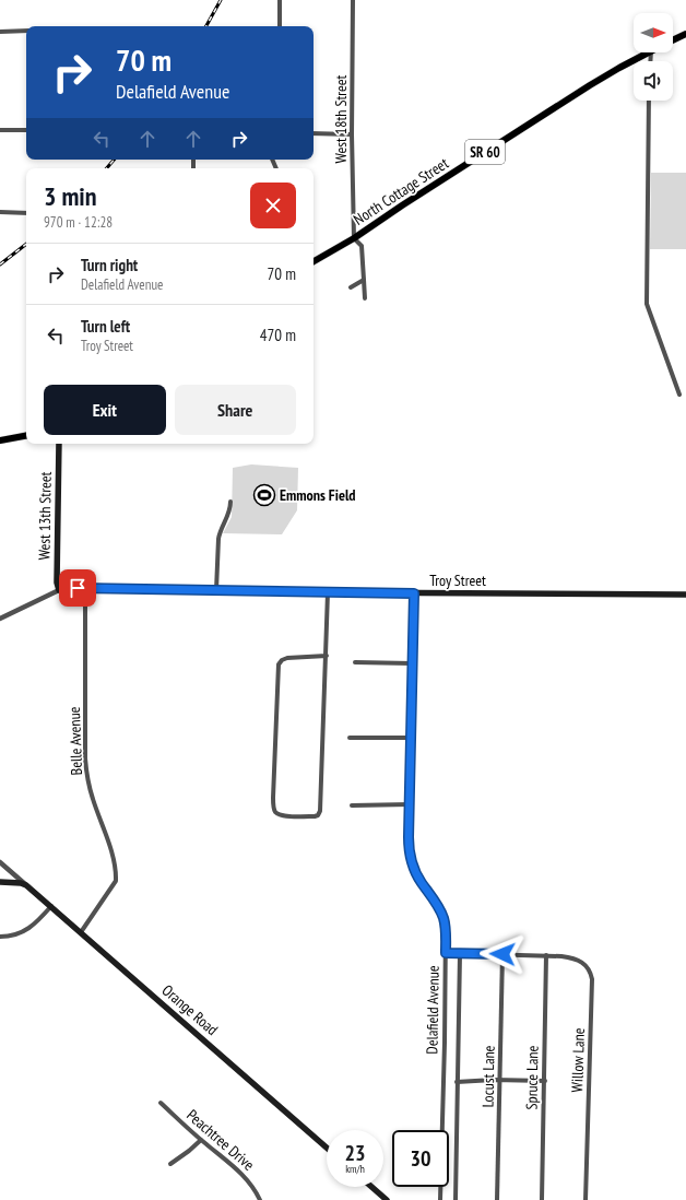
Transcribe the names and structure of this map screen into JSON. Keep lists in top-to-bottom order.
{
  "streets": {
    "main road": [
      "SR 60",
      "North Cottage Street",
      "West 13th Street",
      "Troy Street",
      "Orange Road"
    ],
    "street": [
      "West 18th Street",
      "Belle Avenue",
      "Delafield Avenue",
      "Willow Lane",
      "Locust Lane",
      "Spruce Lane",
      "Peachtree Drive"
    ]
  },
  "crossings": [
    ["West 18th Street", "North Cottage Street"],
    ["West 13th Street", "Troy Street"],
    ["Troy Street", "Belle Avenue"],
    ["Troy Street", "Delafield Avenue"],
    ["Belle Avenue", "Orange Road"],
    ["Delafield Avenue", "Willow Lane"],
    ["Willow Lane", "Locust Lane"],
    ["Willow Lane", "Spruce Lane"]
  ],
  "places": {
    "sports": ["Emmons Field"]
  },
  "north": "right",
  "page": {
    "turn": ["70 m", "Delafield Avenue"],
    "heading": ["3 min", "970 m · 12:28"],
    "list": [
      {
        "name": "Turn right",
        "note": "Delafield Avenue",
        "value": "70 m"
      },
      {
        "name": "Turn left",
        "note": "Troy Street",
        "value": "470 m"
      }
    ],
    "buttons": ["Exit", "Share"],
    "speed": "23 km/h",
    "limit": "30"
  }
}
